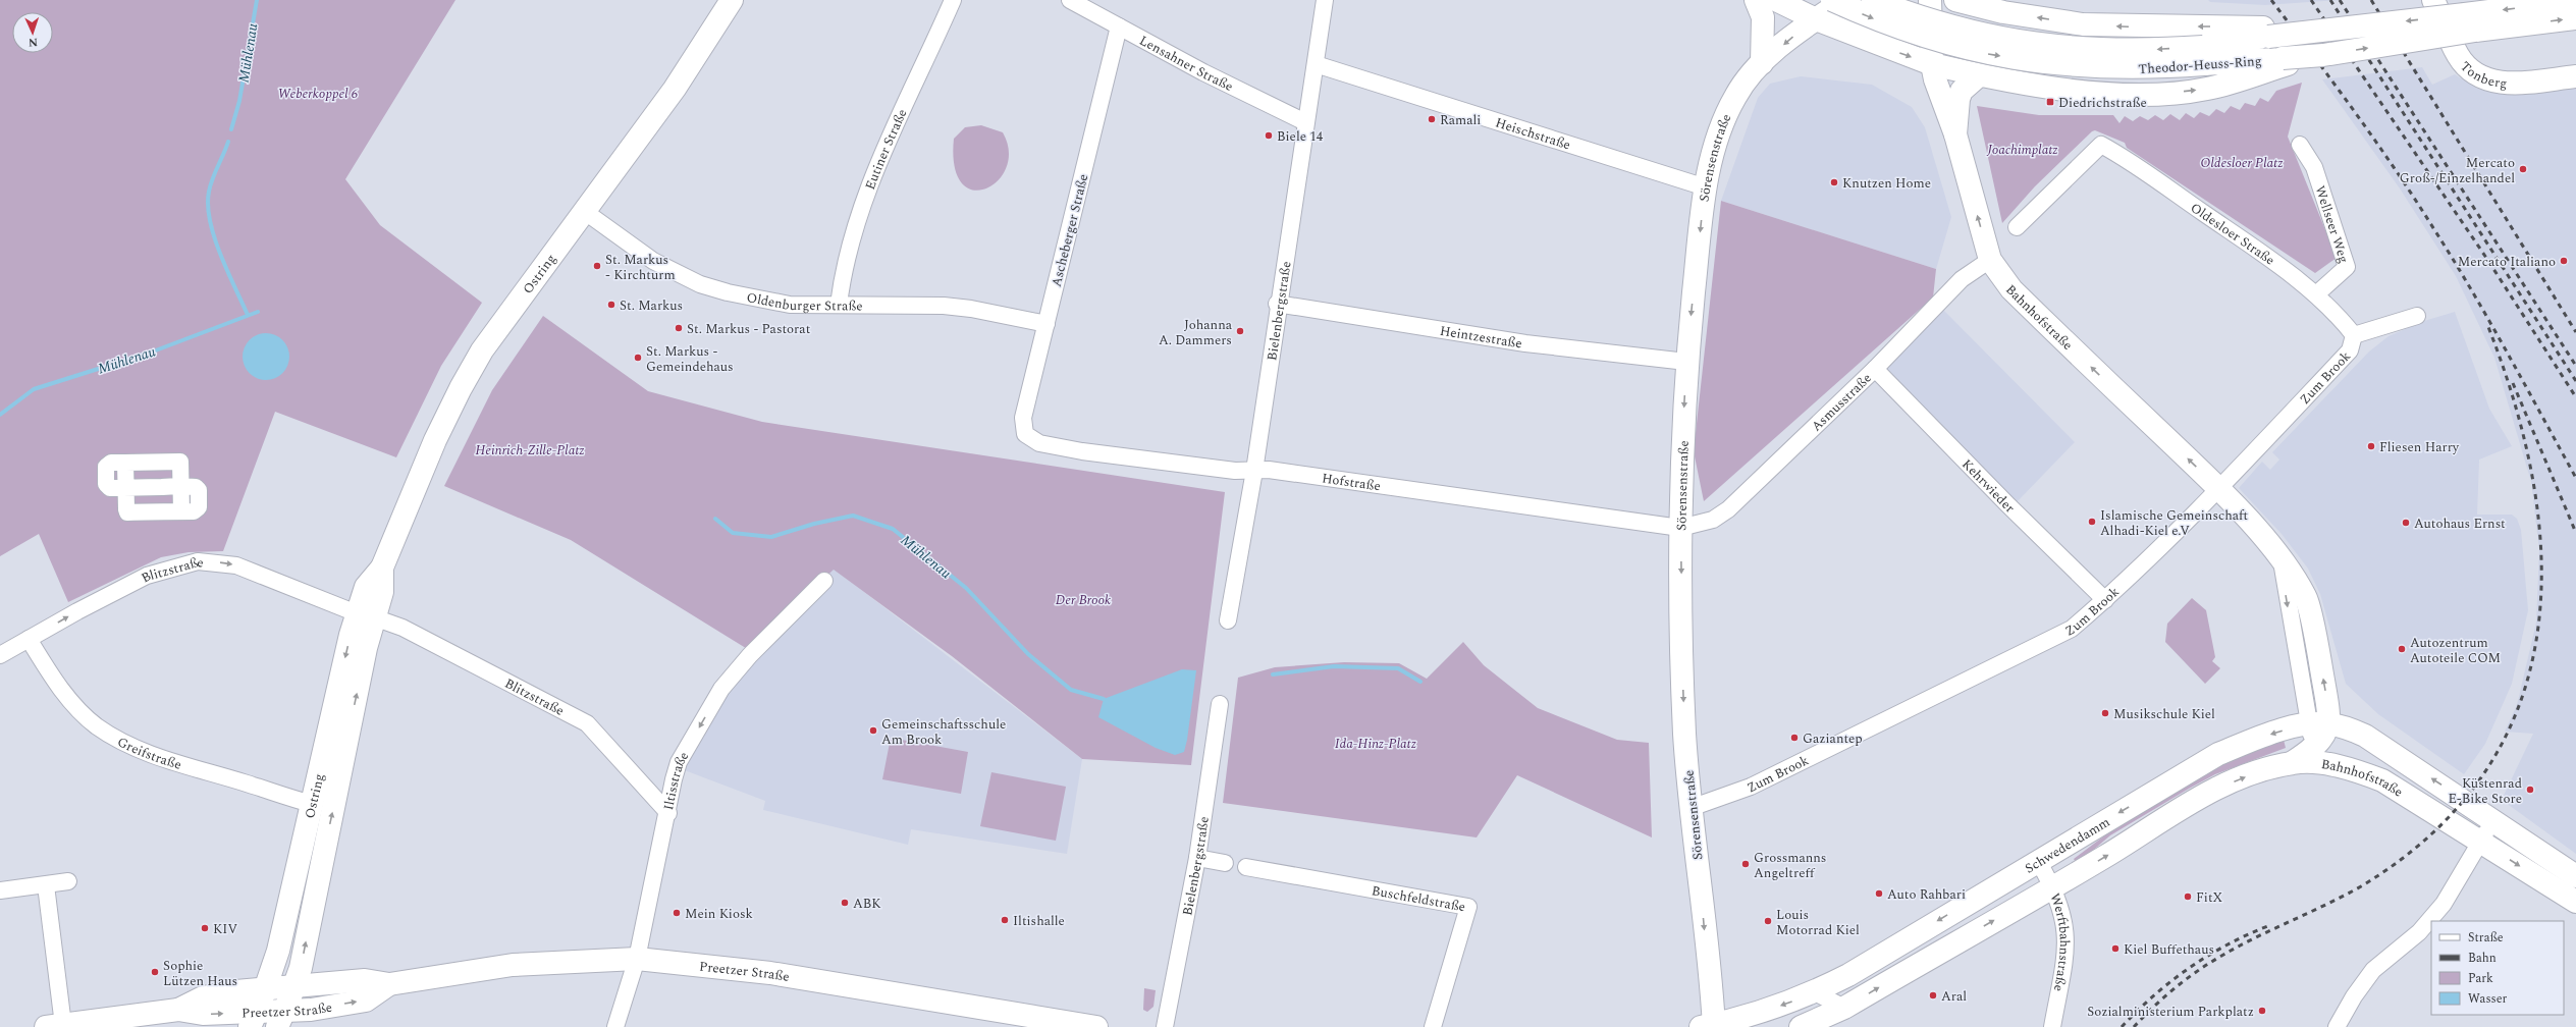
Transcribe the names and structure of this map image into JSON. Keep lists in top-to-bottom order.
{
  "streets": {
    "main road": [
      "Theodor-Heuss-Ring",
      "Tonberg",
      "Sörensenstraße",
      "Ostring",
      "Bahnhofstraße",
      "Schwedendamm",
      "Preetzer Straße"
    ],
    "street": [
      "Lensahner Straße",
      "Heischstraße",
      "Eutiner Straße",
      "Wellseer Weg",
      "Ascheberger Straße",
      "Oldesloer Straße",
      "Oldenburger Straße",
      "Bielenbergstraße",
      "Heintzestraße",
      "Zum Brook",
      "Asmusstraße",
      "Hofstraße",
      "Kehrwieder",
      "Blitzstraße",
      "Greifstraße",
      "Iltisstraße",
      "Buschfeldstraße",
      "Werftbahnstraße"
    ]
  },
  "crossings": [
    ["Lensahner Straße", "Ascheberger Straße"],
    ["Lensahner Straße", "Bielenbergstraße"],
    ["Heischstraße", "Sörensenstraße"],
    ["Heischstraße", "Bielenbergstraße"],
    ["Eutiner Straße", "Oldenburger Straße"],
    ["Sörensenstraße", "Heintzestraße"],
    ["Sörensenstraße", "Zum Brook"],
    ["Sörensenstraße", "Asmusstraße"],
    ["Sörensenstraße", "Hofstraße"],
    ["Sörensenstraße", "Schwedendamm"],
    ["Wellseer Weg", "Oldesloer Straße"],
    ["Ascheberger Straße", "Oldenburger Straße"],
    ["Ascheberger Straße", "Hofstraße"],
    ["Oldesloer Straße", "Zum Brook"],
    ["Ostring", "Oldenburger Straße"],
    ["Ostring", "Blitzstraße"],
    ["Ostring", "Greifstraße"],
    ["Ostring", "Preetzer Straße"],
    ["Bielenbergstraße", "Heintzestraße"],
    ["Bielenbergstraße", "Hofstraße"],
    ["Bahnhofstraße", "Zum Brook"],
    ["Bahnhofstraße", "Asmusstraße"],
    ["Bahnhofstraße", "Schwedendamm"],
    ["Zum Brook", "Kehrwieder"],
    ["Asmusstraße", "Hofstraße"],
    ["Asmusstraße", "Kehrwieder"],
    ["Blitzstraße", "Greifstraße"],
    ["Blitzstraße", "Iltisstraße"],
    ["Iltisstraße", "Preetzer Straße"],
    ["Schwedendamm", "Werftbahnstraße"]
  ],
  "one_way": ["Sörensenstraße", "Blitzstraße", "Iltisstraße"],
  "water": ["Mühlenau"],
  "parks": [
    "Weberkoppel 6",
    "Joachimplatz",
    "Oldesloer Platz",
    "Heinrich-Zille-Platz",
    "Der Brook",
    "Ida-Hinz-Platz"
  ],
  "places": {
    "transit": ["Diedrichstraße"],
    "other": [
      "Ramali",
      "Biele 14",
      "Mercato Groß-/Einzelhandel",
      "Knutzen Home",
      "Mercato Italiano",
      "St. Markus - Kirchturm",
      "St. Markus",
      "St. Markus - Pastorat",
      "Johanna A. Dammers",
      "St. Markus - Gemeindehaus",
      "Fliesen Harry",
      "Islamische Gemeinschaft Alhadi-Kiel e.V",
      "Autohaus Ernst",
      "Autozentrum Autoteile COM",
      "Musikschule Kiel",
      "Gemeinschaftsschule Am Brook",
      "Gaziantep",
      "Küstenrad E-Bike Store",
      "Grossmanns Angeltreff",
      "Auto Rahbari",
      "FitX",
      "ABK",
      "Mein Kiosk",
      "Iltishalle",
      "Louis Motorrad Kiel",
      "KIV",
      "Kiel Buffethaus",
      "Sophie Lützen Haus",
      "Aral",
      "Sozialministerium Parkplatz"
    ]
  },
  "legend": [
    "Straße",
    "Bahn",
    "Park",
    "Wasser"
  ],
  "north": "bottom"
}
